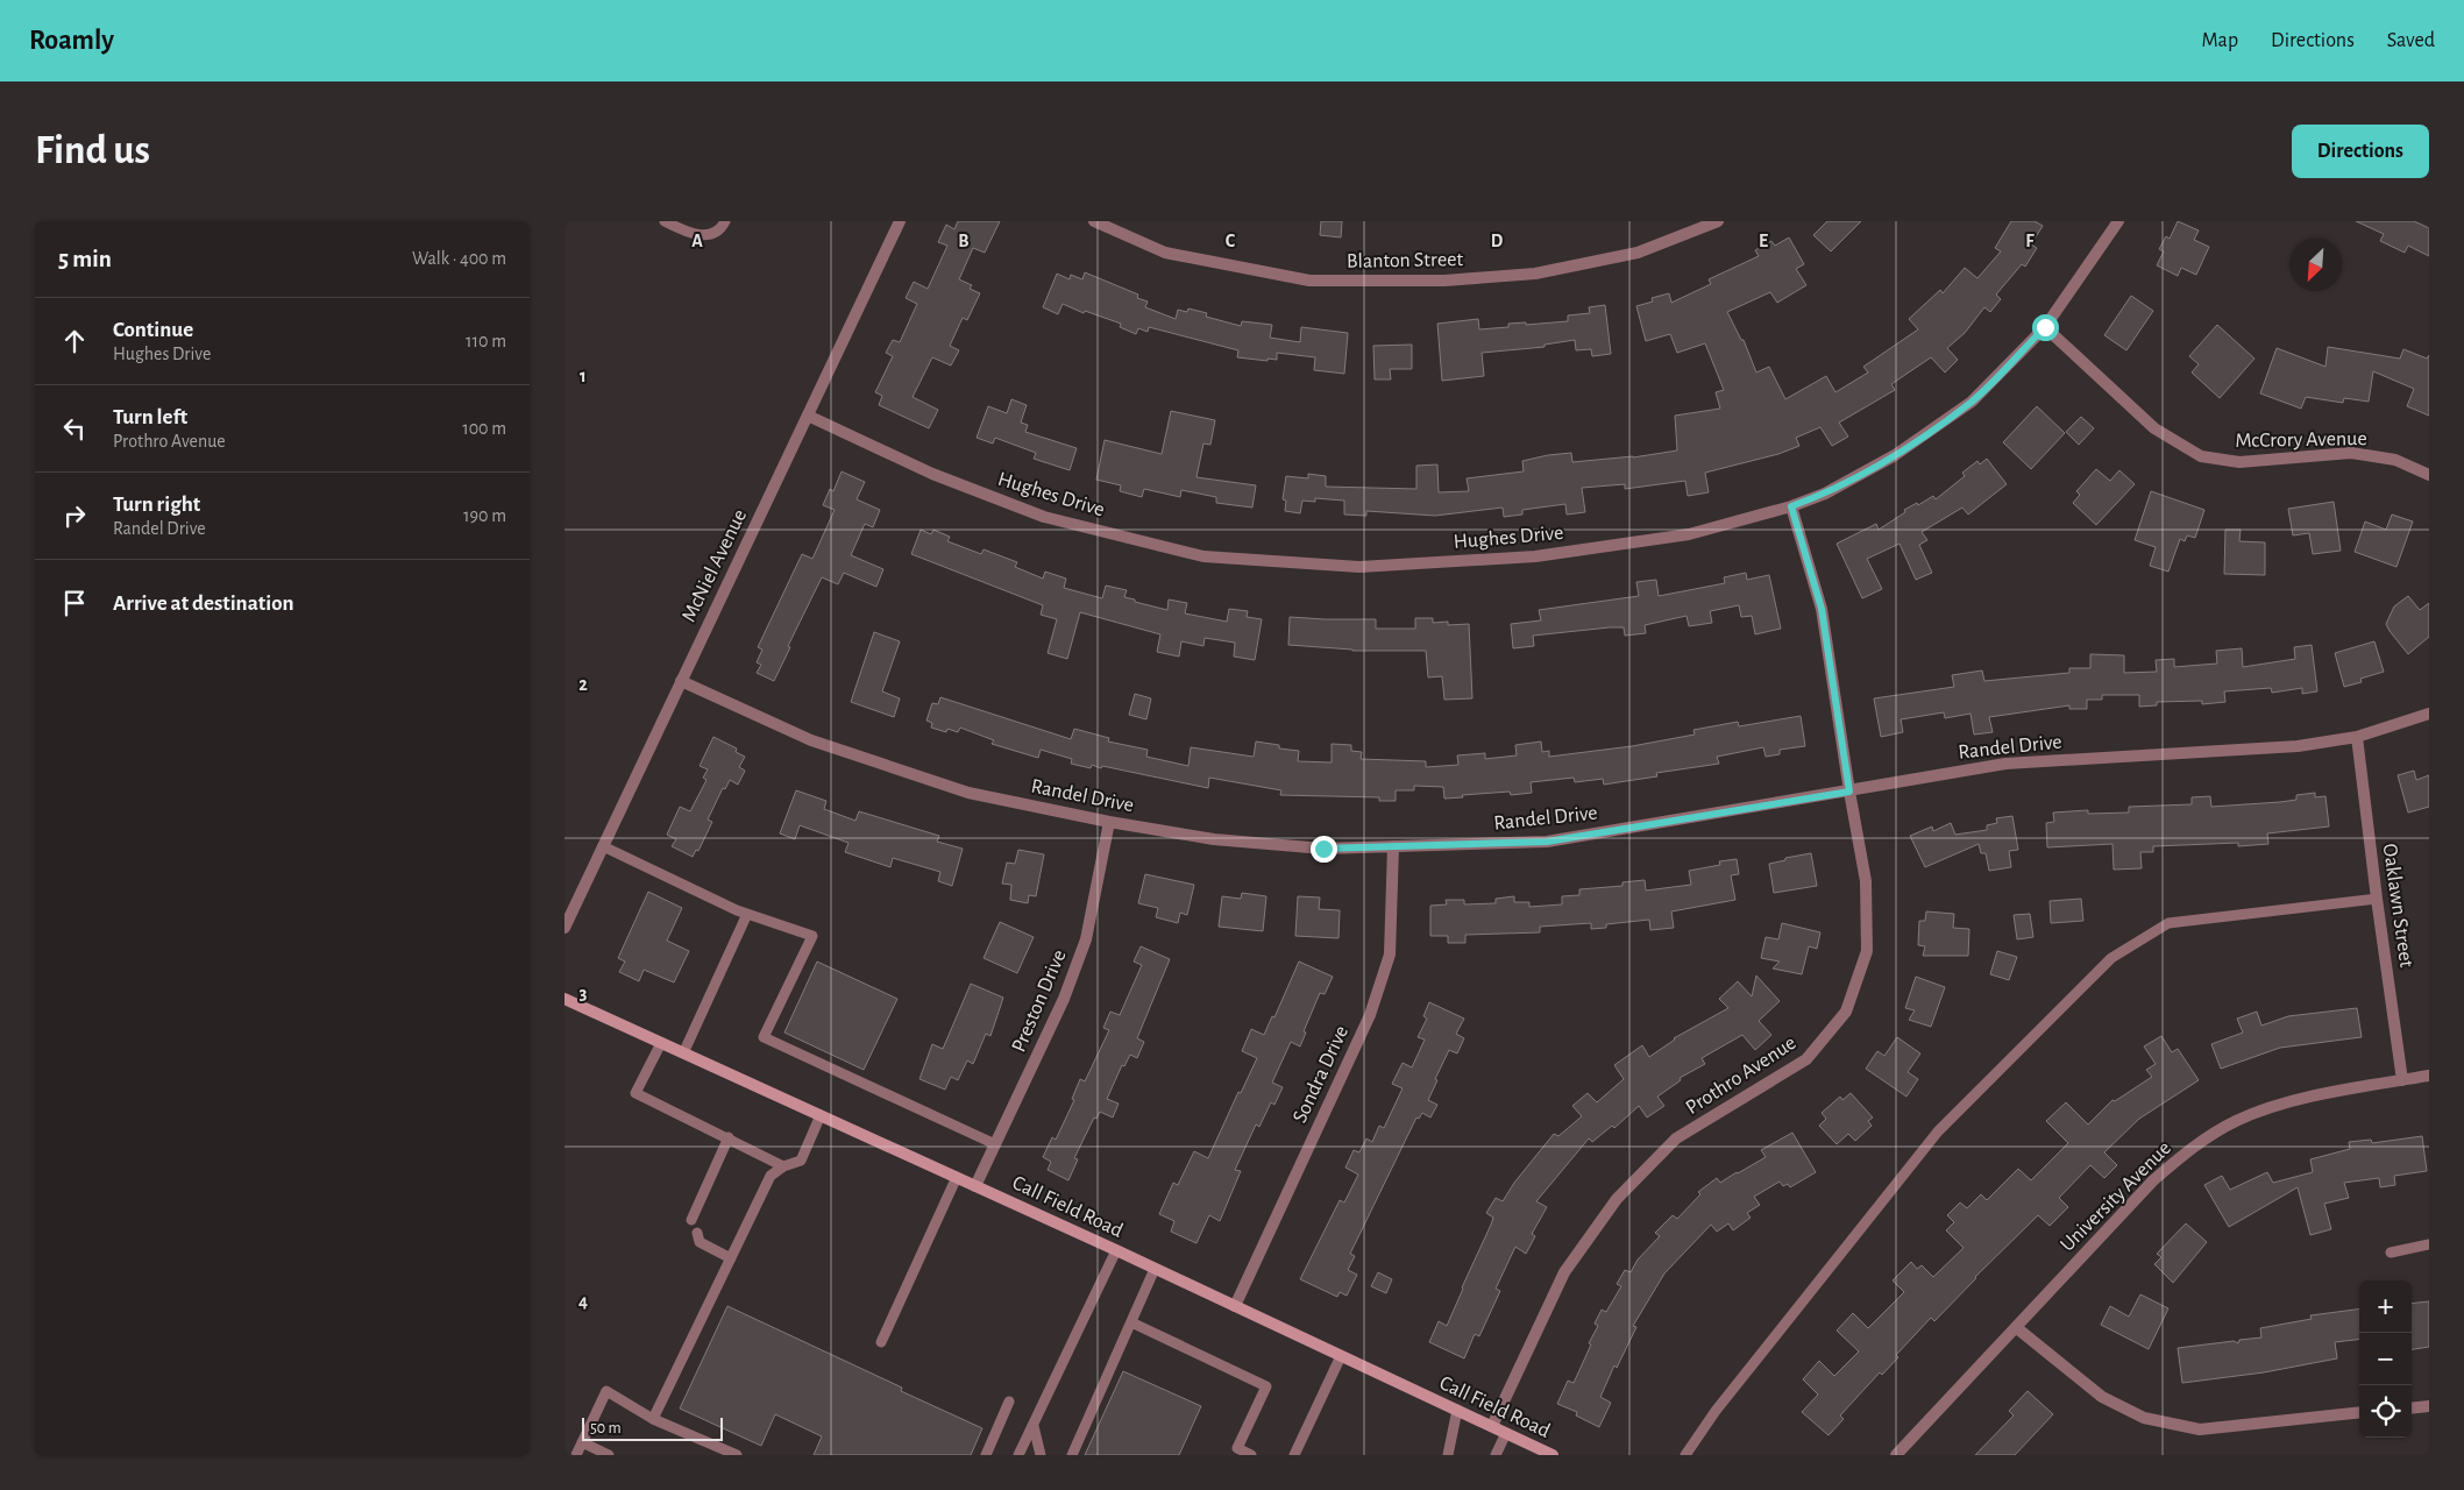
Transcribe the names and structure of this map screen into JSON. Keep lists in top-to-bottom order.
{
  "streets": {
    "main road": ["Call Field Road"],
    "street": [
      "Blanton Street",
      "McCrory Avenue",
      "Hughes Drive",
      "McNiel Avenue",
      "Randel Drive",
      "Oaklawn Street",
      "Preston Drive",
      "Sondra Drive",
      "Prothro Avenue",
      "University Avenue"
    ]
  },
  "crossings": [
    ["McCrory Avenue", "Hughes Drive"],
    ["Hughes Drive", "McNiel Avenue"],
    ["Hughes Drive", "Prothro Avenue"],
    ["McNiel Avenue", "Randel Drive"],
    ["Randel Drive", "Oaklawn Street"],
    ["Randel Drive", "Preston Drive"],
    ["Randel Drive", "Sondra Drive"],
    ["Randel Drive", "Prothro Avenue"],
    ["Oaklawn Street", "University Avenue"],
    ["Preston Drive", "Call Field Road"],
    ["Sondra Drive", "Call Field Road"],
    ["Prothro Avenue", "Call Field Road"]
  ],
  "scale_bar": "50 m",
  "north": "bottom left",
  "page": {
    "header": "Roamly",
    "nav": ["Map", "Directions", "Saved"],
    "buttons": "Directions",
    "title": "Find us",
    "heading": ["5 min", "Walk · 400 m"],
    "list": [
      ["Continue", "Hughes Drive", "110 m"],
      ["Turn left", "Prothro Avenue", "100 m"],
      ["Turn right", "Randel Drive", "190 m"],
      "Arrive at destination"
    ],
    "map_buttons": ["+", "−"],
    "scale": "50 m"
  },
  "grid": {
    "columns": [
      "A",
      "B",
      "C",
      "D",
      "E",
      "F"
    ],
    "rows": [
      "1",
      "2",
      "3",
      "4"
    ]
  }
}
